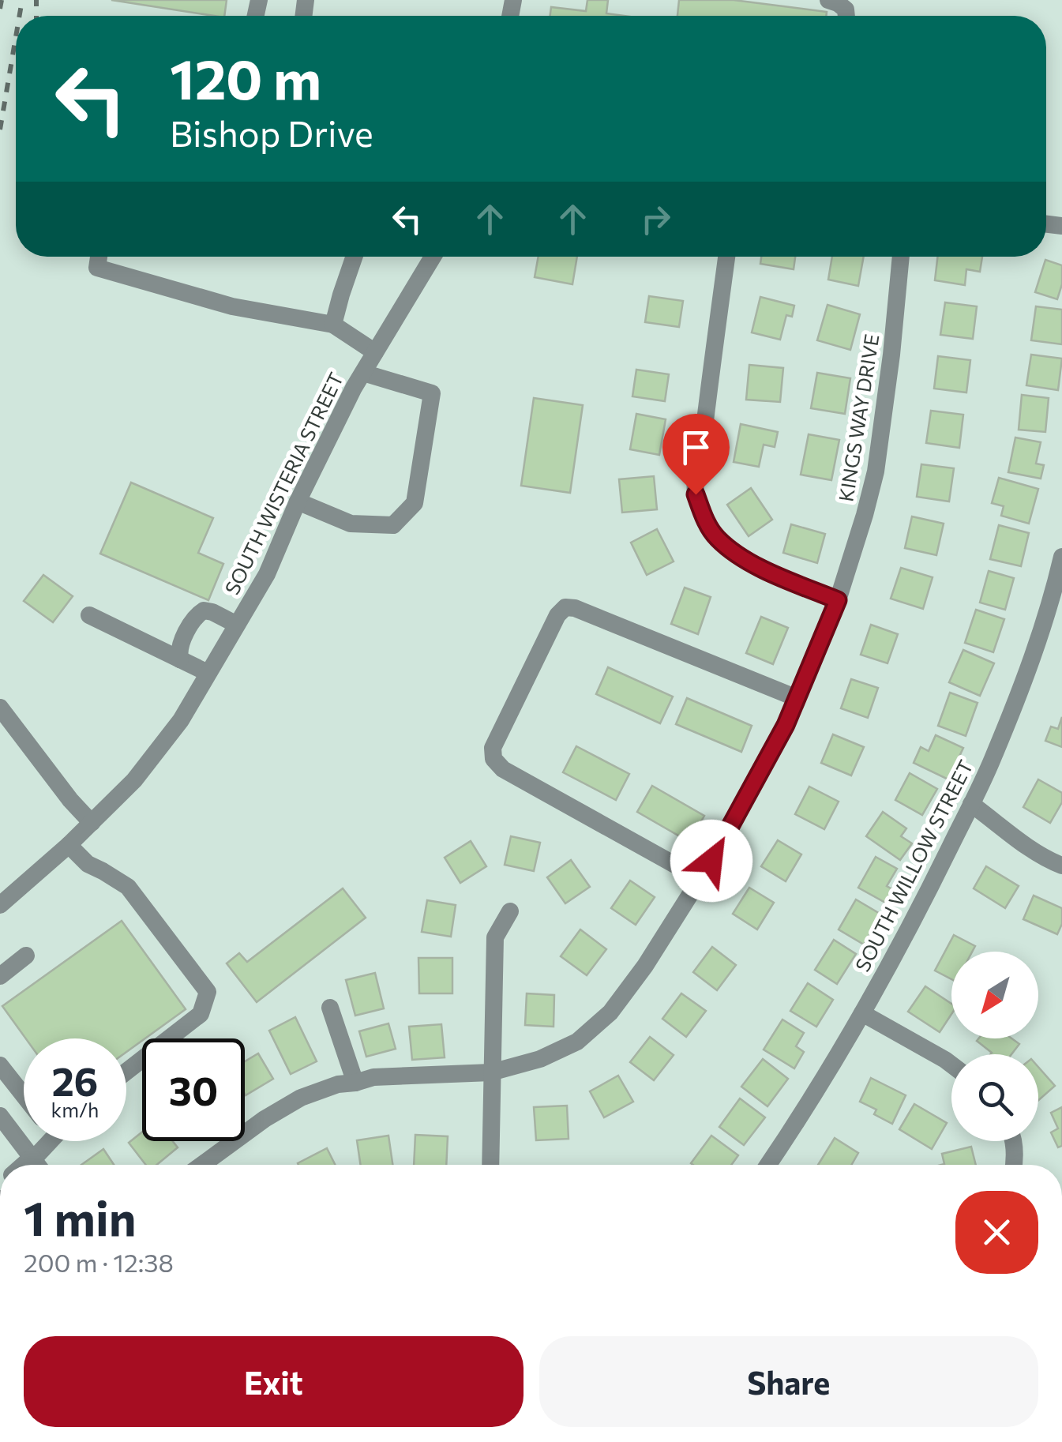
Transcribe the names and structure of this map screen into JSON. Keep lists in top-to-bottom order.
{
  "streets": {
    "street": ["KINGS WAY DRIVE", "SOUTH WISTERIA STREET", "SOUTH WILLOW STREET"]
  },
  "north": "bottom left",
  "page": {
    "turn": ["120 m", "Bishop Drive"],
    "speed": "26 km/h",
    "limit": "30",
    "heading": ["1 min", "200 m · 12:38"],
    "buttons": ["Exit", "Share"]
  }
}
